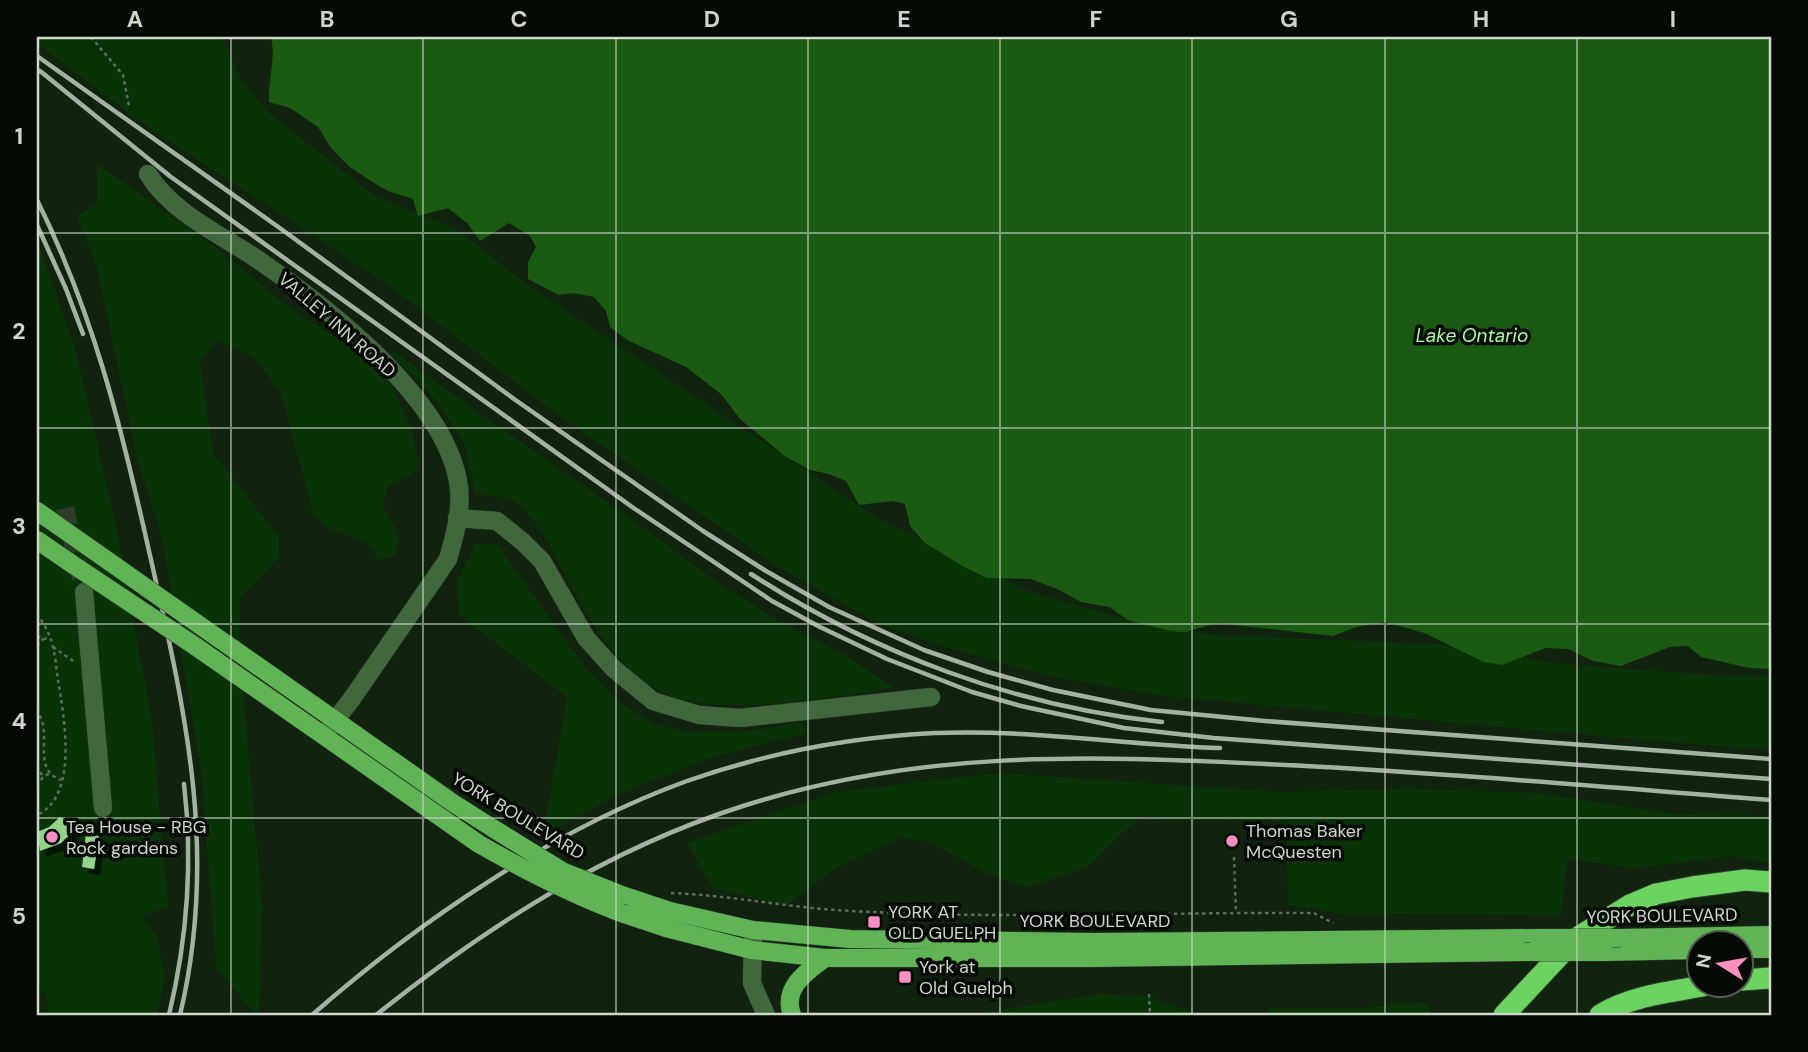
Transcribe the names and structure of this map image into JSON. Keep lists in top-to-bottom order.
{
  "streets": {
    "main road": ["YORK BOULEVARD"],
    "street": ["VALLEY INN ROAD"]
  },
  "crossings": [
    ["VALLEY INN ROAD", "YORK BOULEVARD"]
  ],
  "water": ["Lake Ontario"],
  "places": {
    "other": ["Tea House - RBG Rock gardens", "Thomas Baker McQuesten"],
    "transit": ["YORK AT OLD GUELPH", "York at Old Guelph"]
  },
  "north": "left",
  "grid": {
    "columns": [
      "A",
      "B",
      "C",
      "D",
      "E",
      "F",
      "G",
      "H",
      "I"
    ],
    "rows": [
      "1",
      "2",
      "3",
      "4",
      "5"
    ]
  }
}
